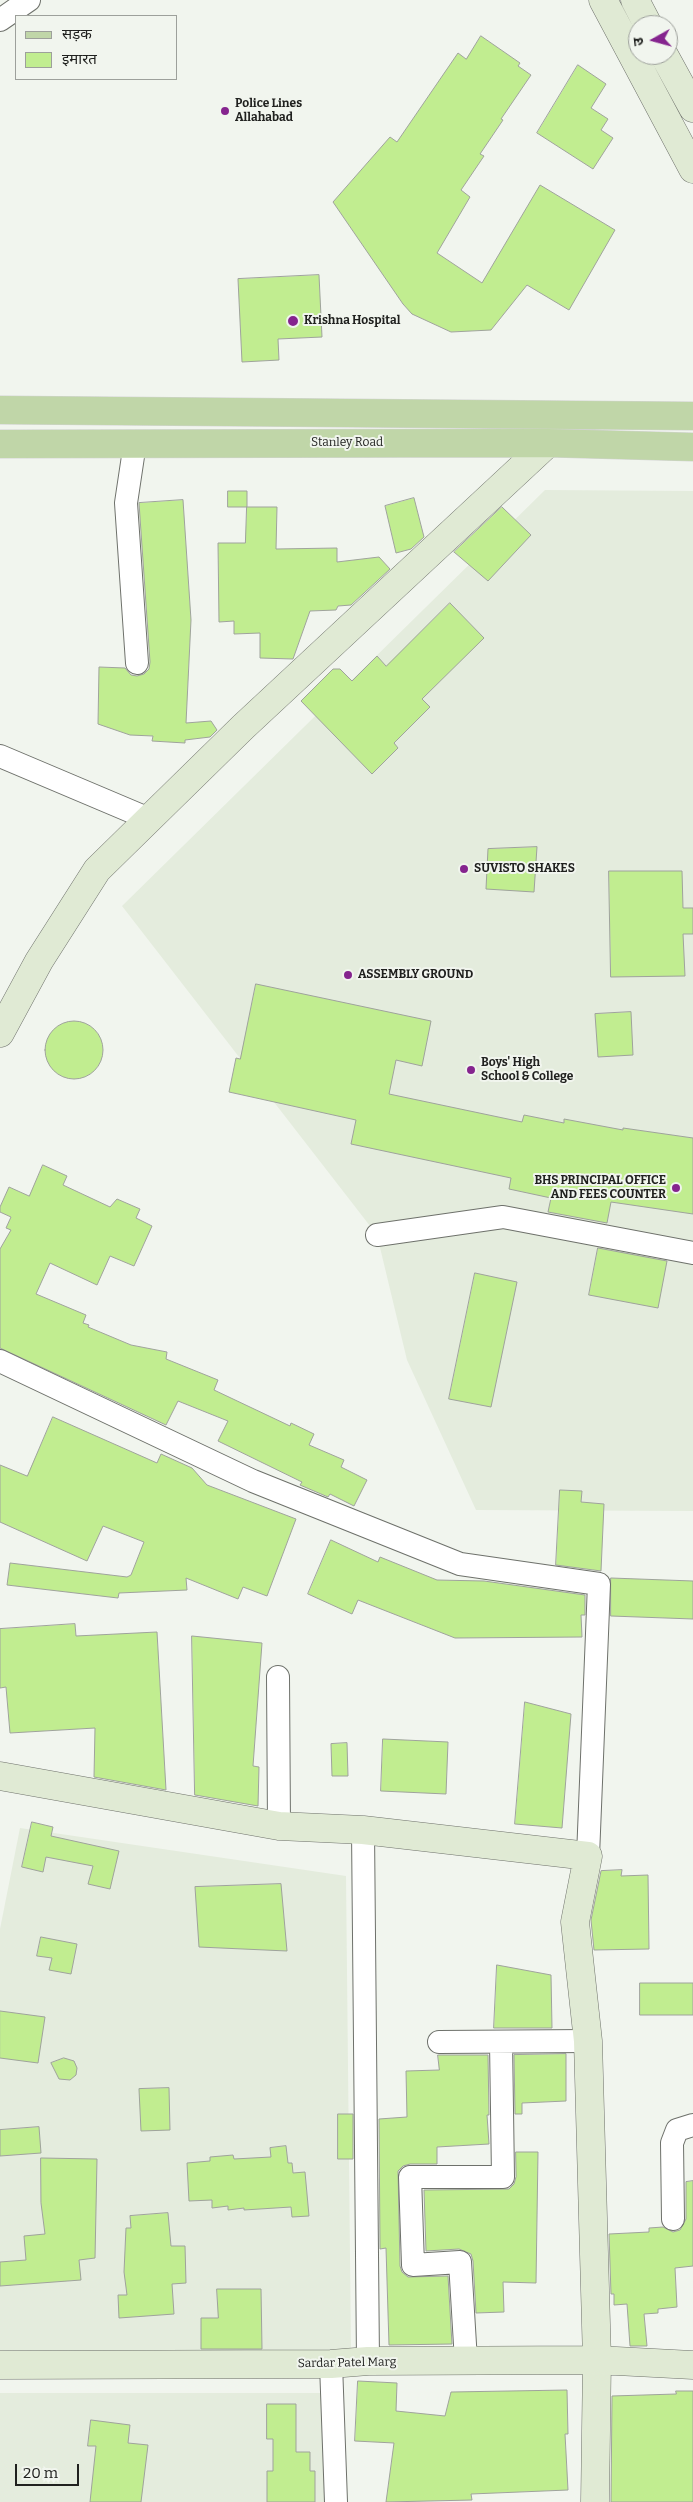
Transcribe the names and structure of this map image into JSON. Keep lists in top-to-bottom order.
{
  "streets": {
    "main road": ["Stanley Road"],
    "street": ["Sardar Patel Marg"]
  },
  "places": [
    "Police Lines Allahabad",
    "Krishna Hospital",
    "SUVISTO SHAKES",
    "ASSEMBLY GROUND",
    "Boys' High School & College",
    "BHS PRINCIPAL OFFICE AND FEES COUNTER"
  ],
  "legend": ["सड़क", "इमारत"],
  "scale_bar": "20 m",
  "north": "left"
}
